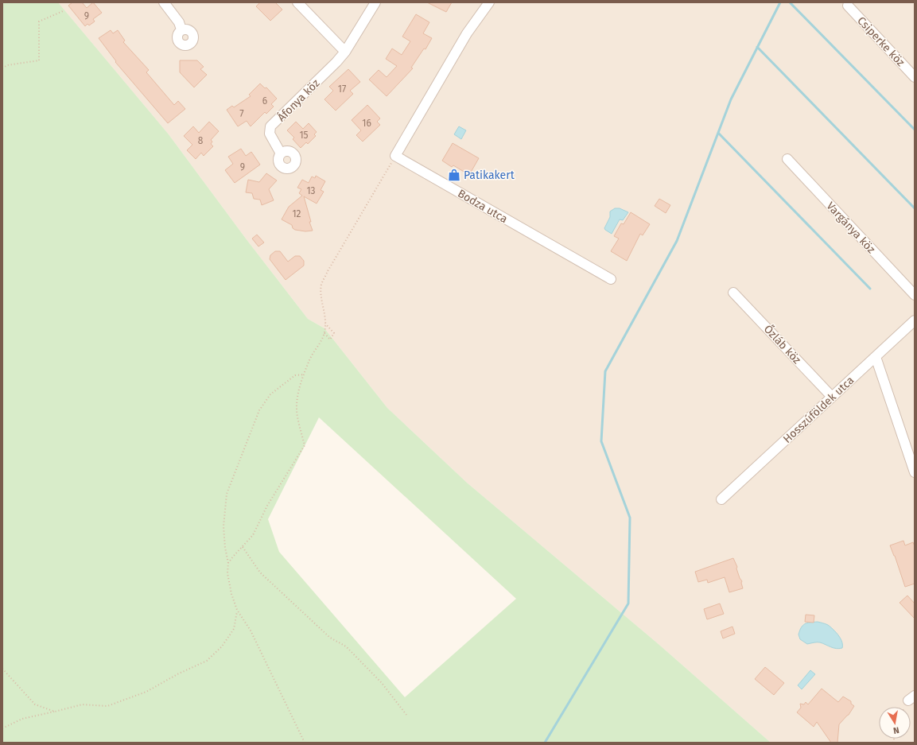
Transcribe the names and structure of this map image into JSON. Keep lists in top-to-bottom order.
{
  "streets": {
    "street": [
      "Csiperke köz",
      "Áfonya köz",
      "Bodza utca",
      "Vargánya köz",
      "Őzláb köz",
      "Hosszúföldek utca"
    ]
  },
  "crossings": [
    ["Őzláb köz", "Hosszúföldek utca"]
  ],
  "places": {
    "shop": ["Patikakert"]
  },
  "house_numbers": [
    "9",
    "17",
    "6",
    "7",
    "16",
    "15",
    "8",
    "9",
    "13",
    "12"
  ],
  "north": "bottom"
}
